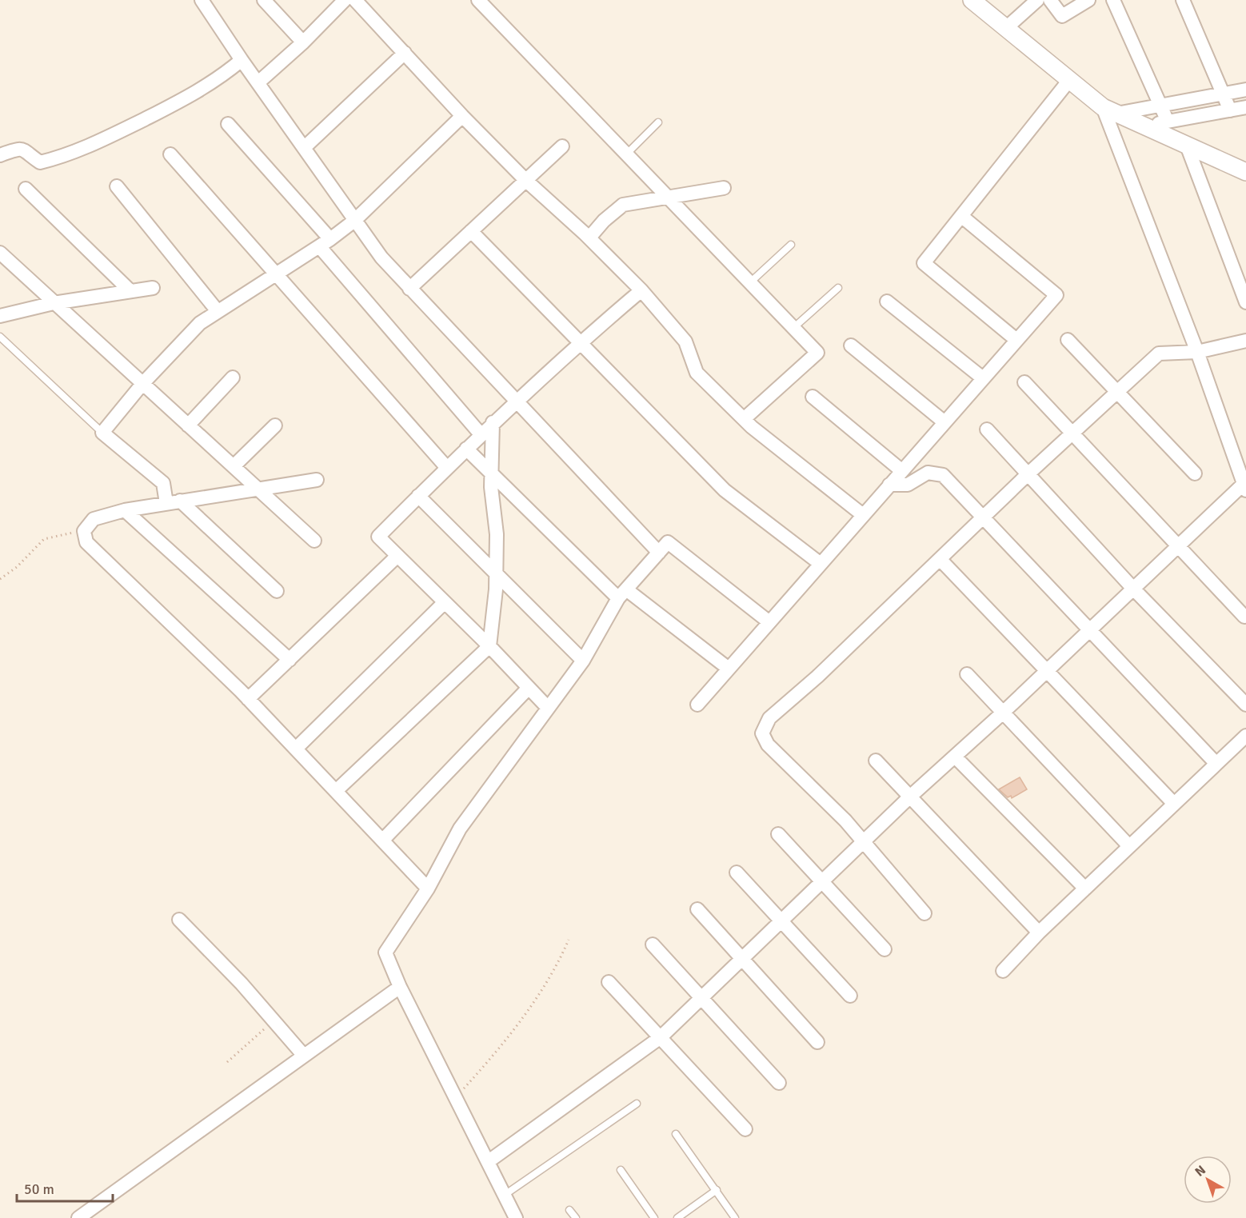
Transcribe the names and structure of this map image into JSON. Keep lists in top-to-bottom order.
{
  "scale_bar": "50 m",
  "north": "top left"
}
